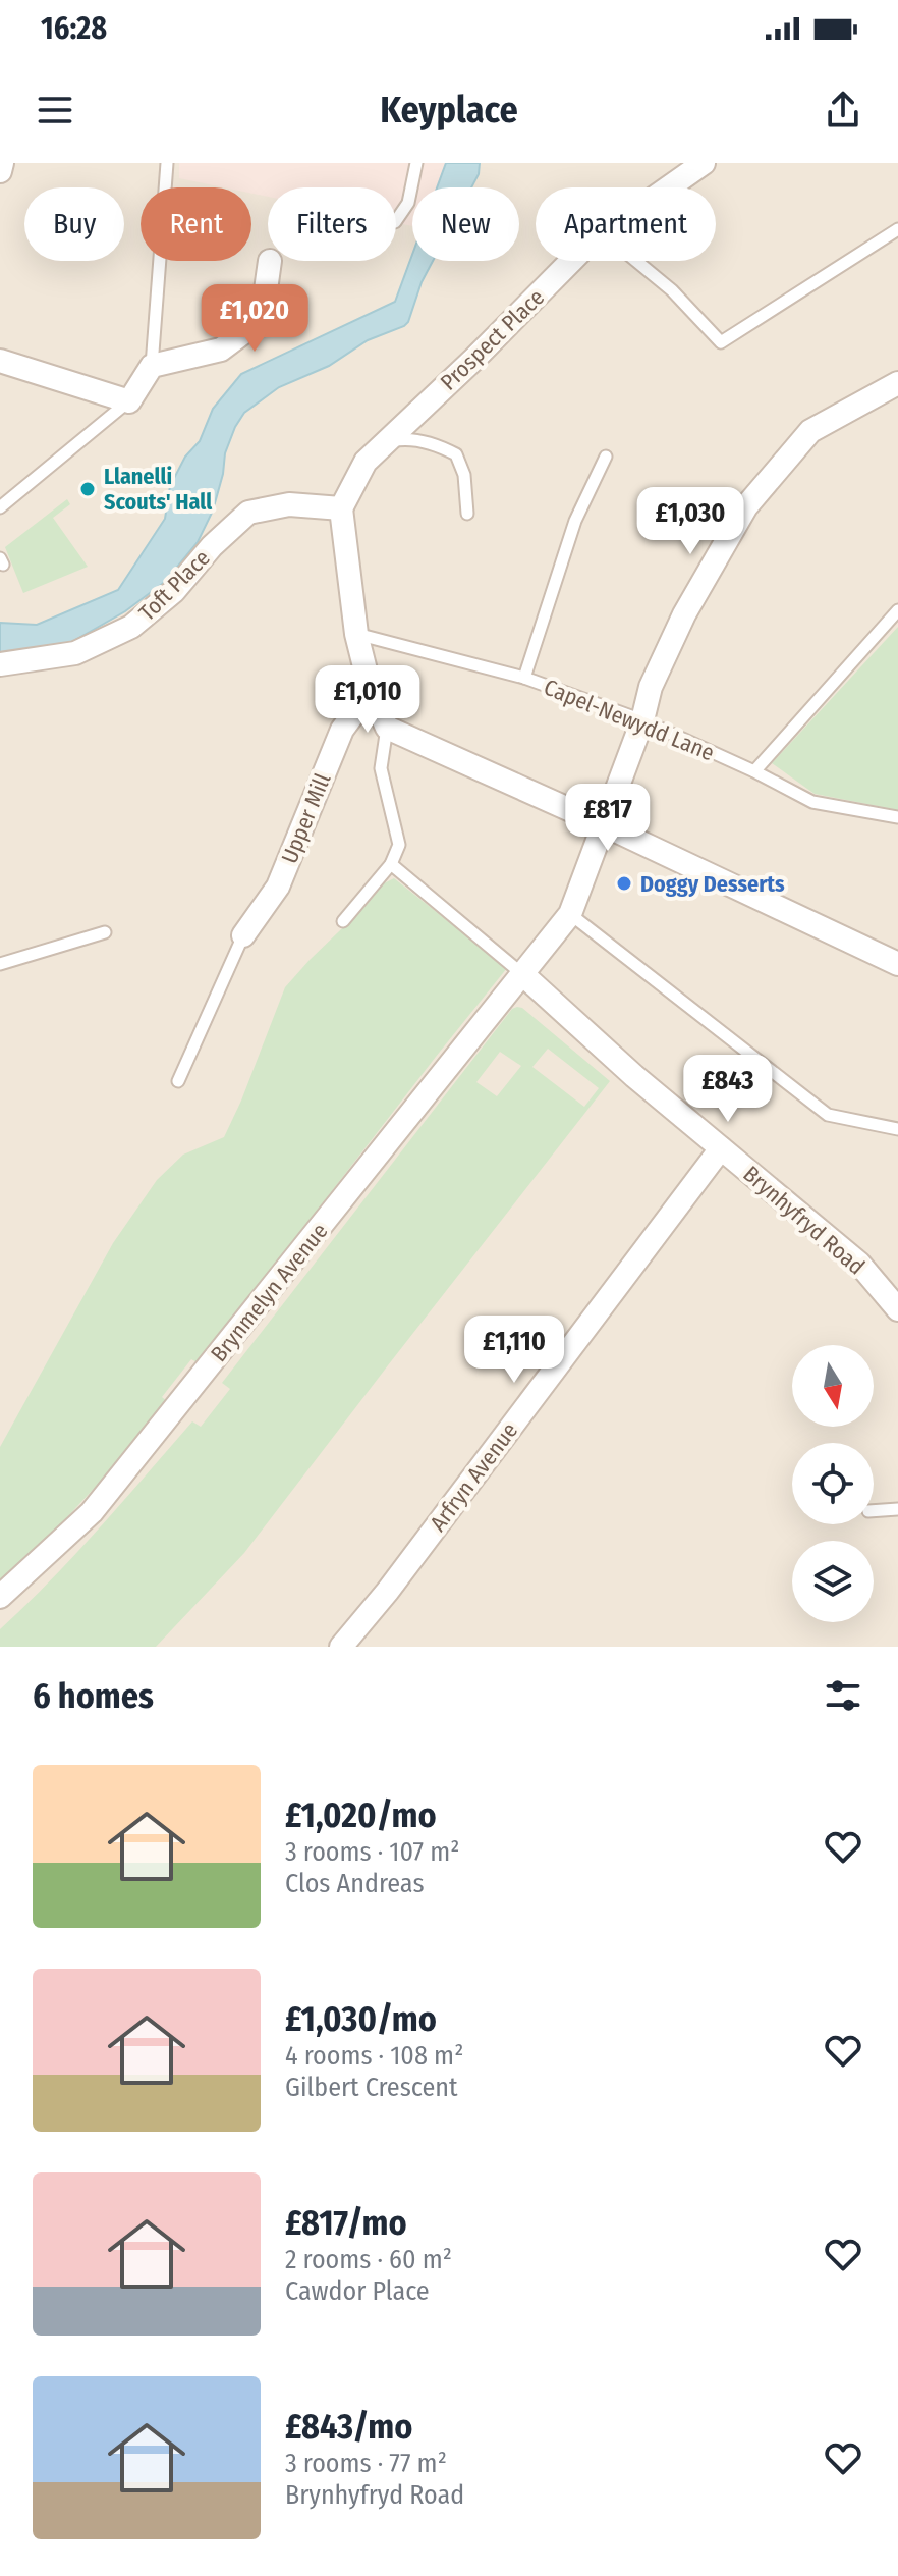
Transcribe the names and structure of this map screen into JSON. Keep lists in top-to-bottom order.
{
  "streets": {
    "street": [
      "Prospect Place",
      "Toft Place",
      "Upper Mill",
      "Brynhyfryd Road",
      "Brynmelyn Avenue",
      "Arfryn Avenue"
    ],
    "lane": ["Capel-Newydd Lane"]
  },
  "crossings": [
    ["Prospect Place", "Toft Place"],
    ["Capel-Newydd Lane", "Brynmelyn Avenue"],
    ["Brynhyfryd Road", "Brynmelyn Avenue"],
    ["Brynhyfryd Road", "Arfryn Avenue"]
  ],
  "places": ["Llanelli Scouts' Hall", "Doggy Desserts"],
  "north": "bottom",
  "page": {
    "status": "16:28",
    "header": "Keyplace",
    "chip": [
      "Buy",
      "Rent",
      "Filters",
      "New",
      "Apartment"
    ],
    "price": [
      "£1,020",
      "£1,030",
      "£1,010",
      "£817",
      "£843",
      "£1,110"
    ],
    "heading": "6 homes",
    "list": [
      {
        "name": "£1,020/mo",
        "note": "3 rooms · 107 m² · Clos Andreas"
      },
      {
        "name": "£1,030/mo",
        "note": "4 rooms · 108 m² · Gilbert Crescent"
      },
      {
        "name": "£817/mo",
        "note": "2 rooms · 60 m² · Cawdor Place"
      },
      {
        "name": "£843/mo",
        "note": "3 rooms · 77 m² · Brynhyfryd Road"
      }
    ]
  }
}
